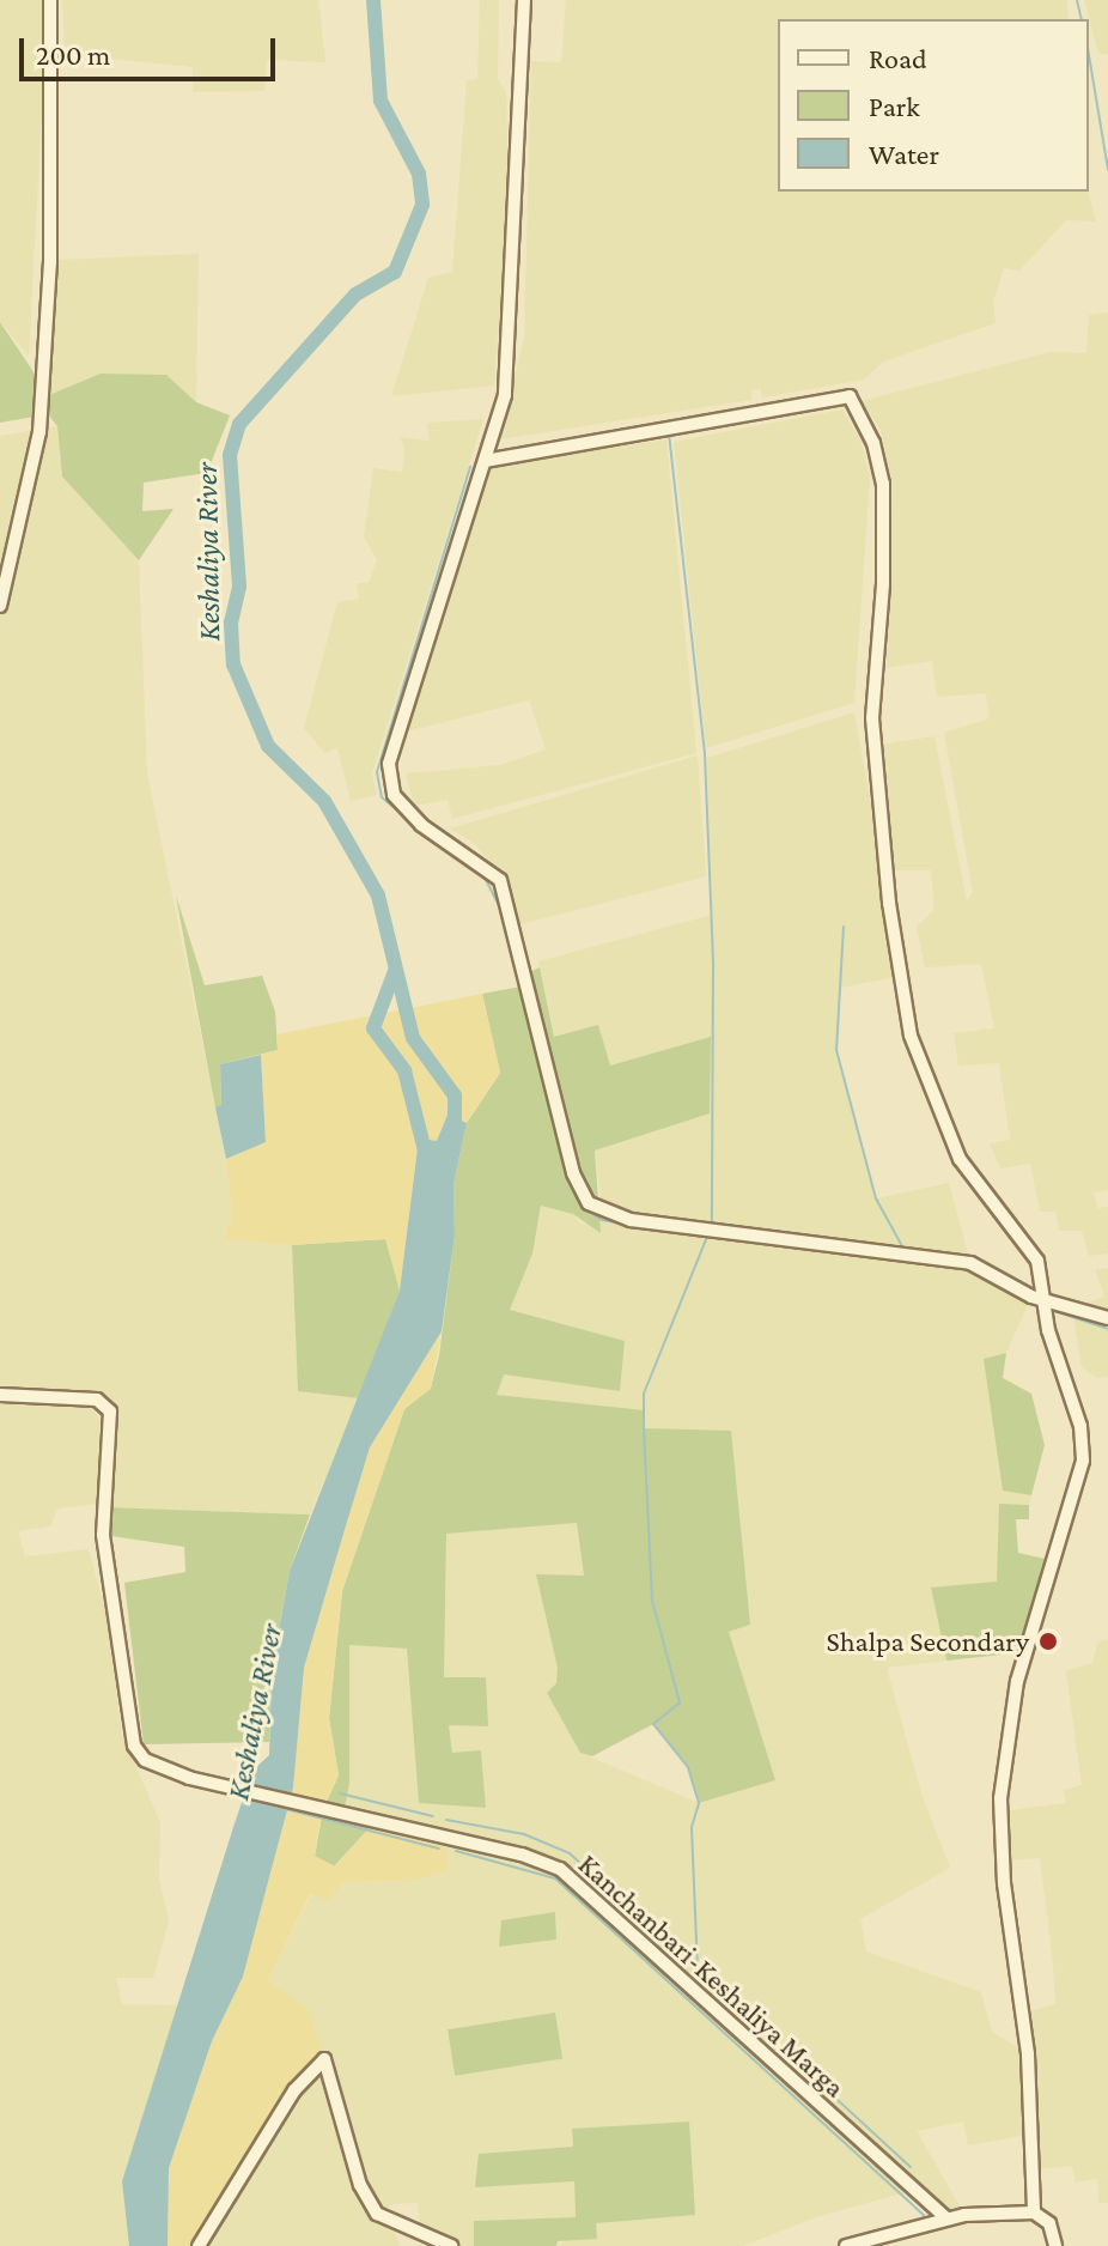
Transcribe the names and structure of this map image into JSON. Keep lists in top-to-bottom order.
{
  "streets": {
    "street": ["Kanchanbari-Keshaliya Marga"]
  },
  "water": ["Keshaliya River"],
  "places": ["Shalpa Secondary"],
  "legend": ["Road", "Park", "Water"],
  "scale_bar": "200 m"
}
